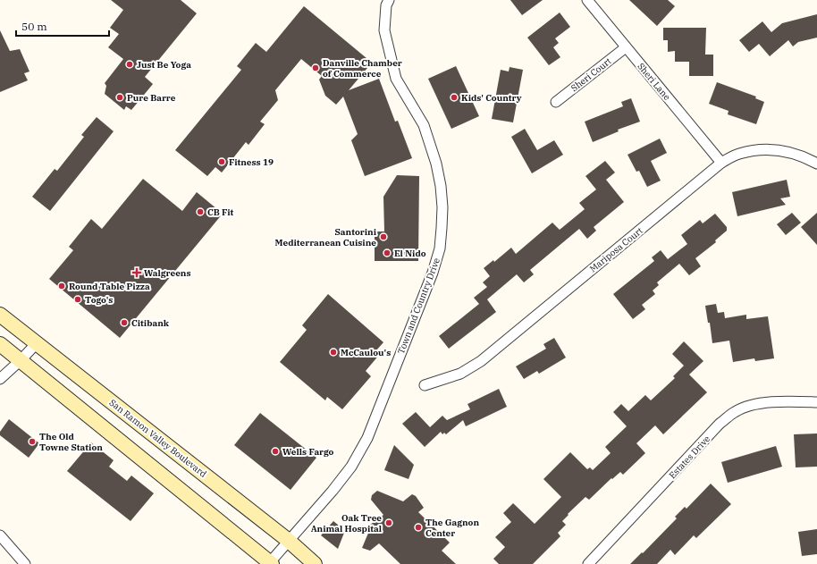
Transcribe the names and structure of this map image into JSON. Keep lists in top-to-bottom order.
{
  "streets": {
    "main road": ["San Ramon Valley Boulevard"],
    "street": [
      "Sheri Court",
      "Sheri Lane",
      "Mariposa Court",
      "Town and Country Drive",
      "Estates Drive"
    ]
  },
  "crossings": [
    ["Sheri Court", "Sheri Lane"],
    ["Sheri Lane", "Mariposa Court"],
    ["Town and Country Drive", "San Ramon Valley Boulevard"]
  ],
  "places": {
    "other": [
      "Just Be Yoga",
      "Danville Chamber of Commerce",
      "Pure Barre",
      "Kids' Country",
      "Fitness 19",
      "CB Fit",
      "Santorini Mediterranean Cuisine",
      "El Nido",
      "Round Table Pizza",
      "Togo's",
      "Citibank",
      "McCaulou's",
      "The Old Towne Station",
      "Wells Fargo",
      "Oak Tree Animal Hospital",
      "The Gagnon Center"
    ],
    "health": ["Walgreens"]
  },
  "scale_bar": "50 m"
}
